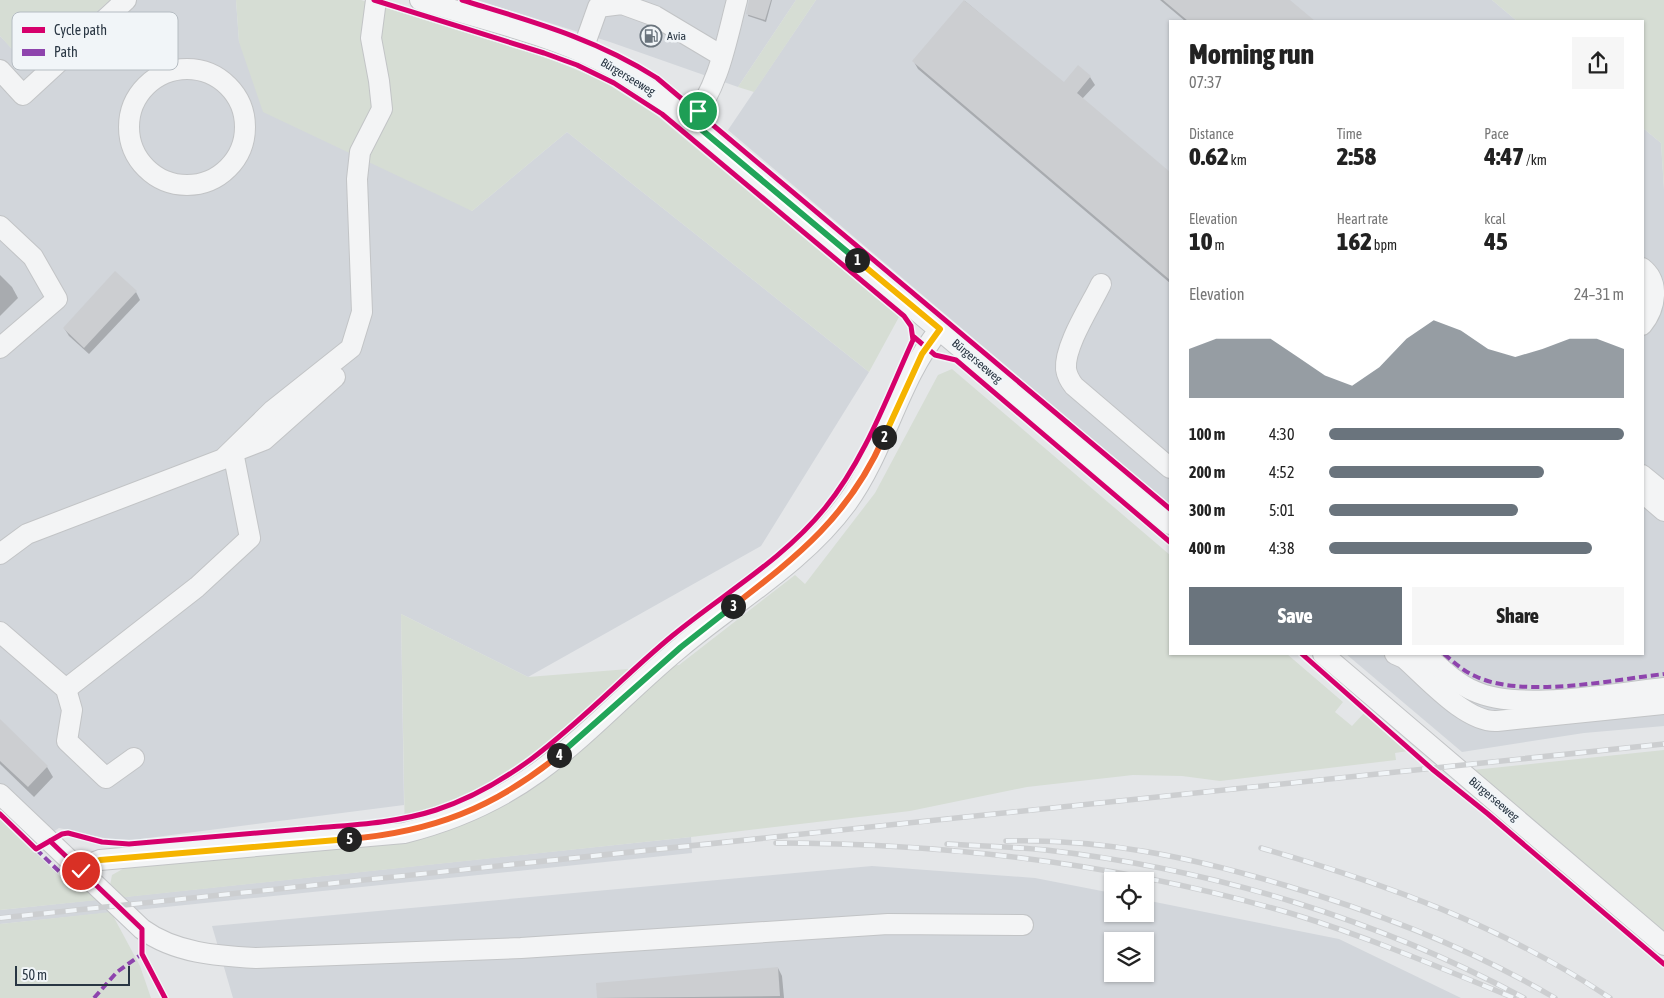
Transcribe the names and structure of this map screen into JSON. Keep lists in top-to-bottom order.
{
  "streets": {
    "street": ["Bürgerseeweg"]
  },
  "places": {
    "fuel station": ["Avia"]
  },
  "legend": ["Cycle path", "Path"],
  "scale_bar": "50 m",
  "page": {
    "heading": ["Morning run", "07:37"],
    "stats": [
      ["Distance", "0.62 km"],
      ["Time", "2:58"],
      ["Pace", "4:47 /km"],
      ["Elevation", "10 m"],
      ["Heart rate", "162 bpm"],
      ["kcal", "45"]
    ],
    "pins": [
      "1",
      "2",
      "3",
      "4",
      "5"
    ],
    "chart": ["Elevation", "24–31 m"],
    "list": [
      {
        "name": "100 m",
        "note": "4:30"
      },
      {
        "name": "200 m",
        "note": "4:52"
      },
      {
        "name": "300 m",
        "note": "5:01"
      },
      {
        "name": "400 m",
        "note": "4:38"
      }
    ],
    "buttons": ["Save", "Share"],
    "scale": "50 m"
  }
}
